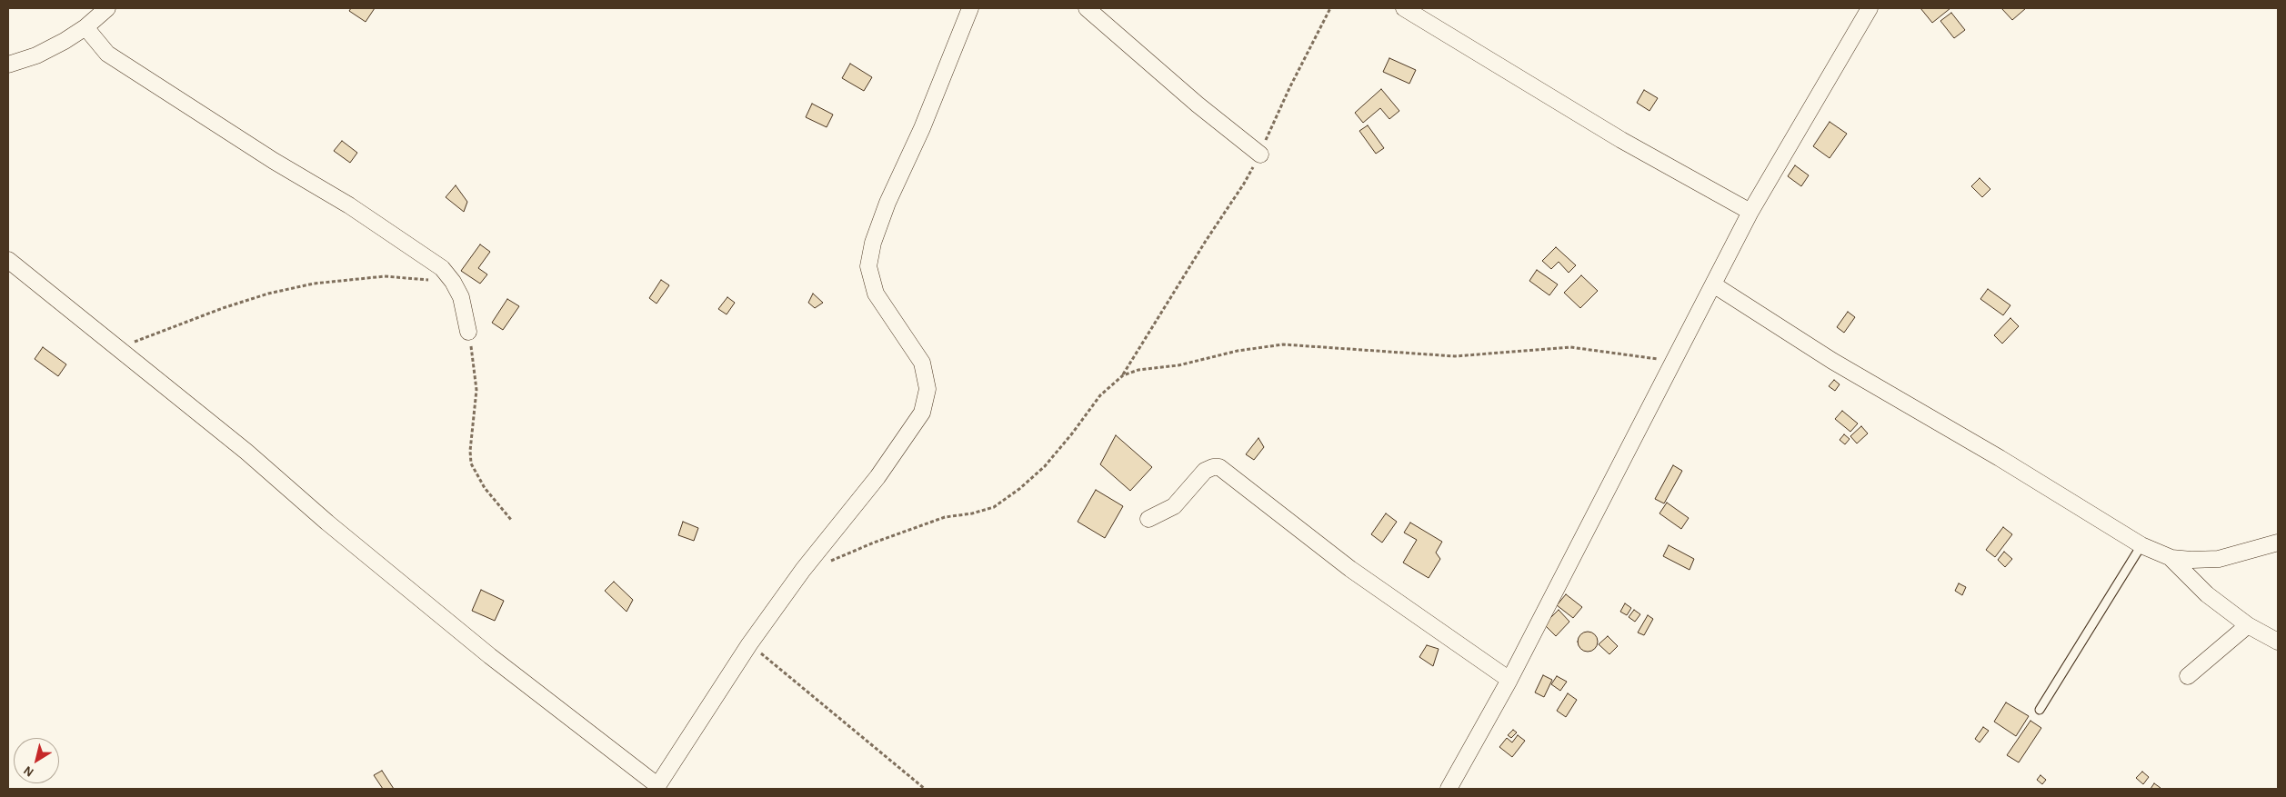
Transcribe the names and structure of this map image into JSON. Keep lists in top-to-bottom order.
{
  "north": "bottom left"
}
